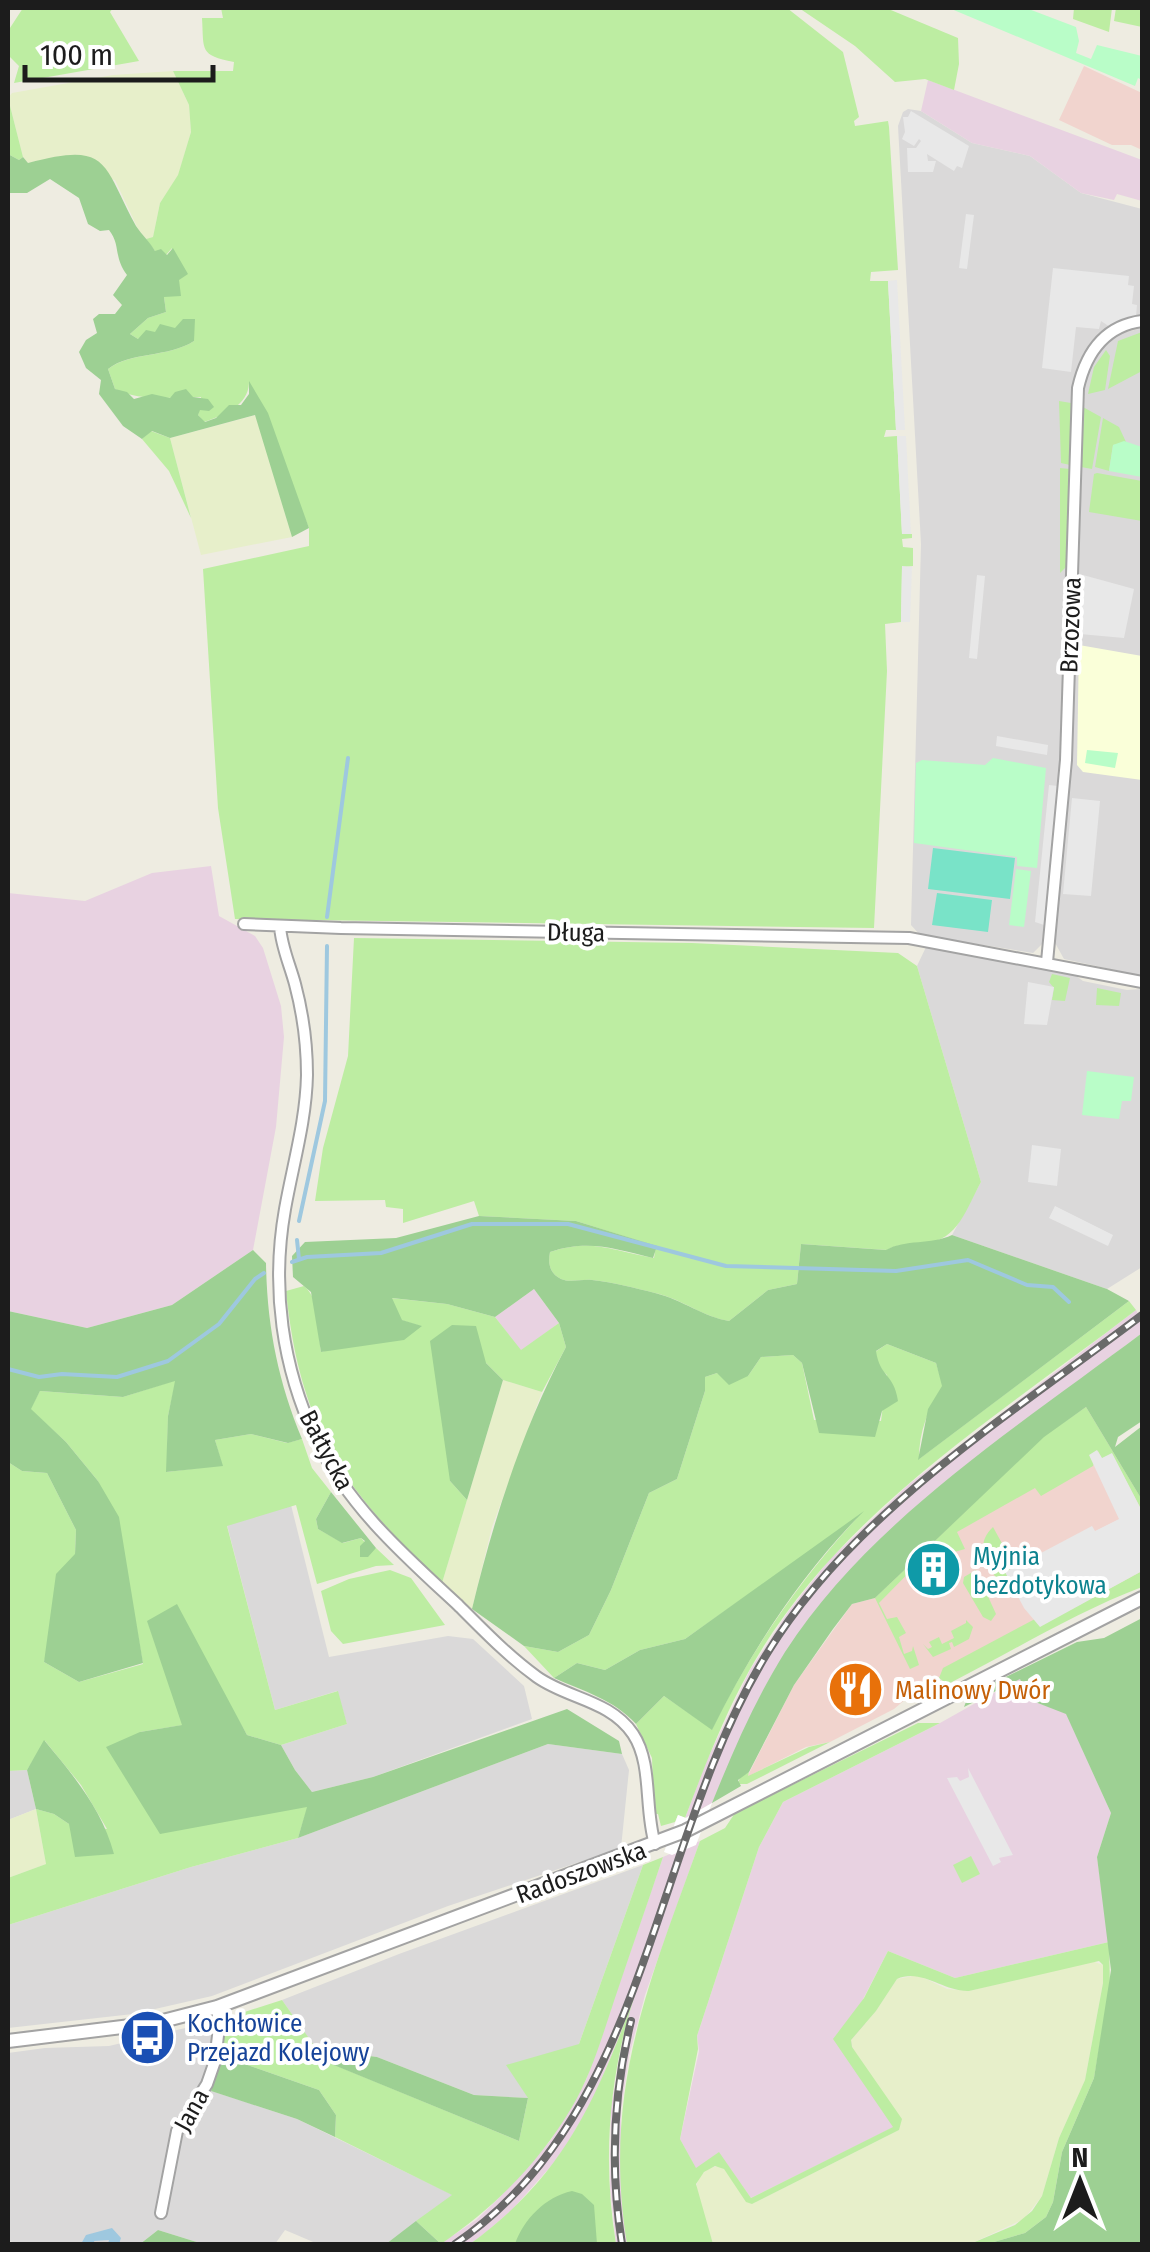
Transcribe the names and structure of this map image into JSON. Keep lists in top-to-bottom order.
{
  "streets": {
    "street": [
      "Brzozowa",
      "Długa",
      "Bałtycka",
      "Radoszowska",
      "Jana"
    ]
  },
  "crossings": [
    ["Brzozowa", "Długa"],
    ["Długa", "Bałtycka"],
    ["Bałtycka", "Radoszowska"],
    ["Radoszowska", "Jana"]
  ],
  "places": {
    "building": ["Myjnia bezdotykowa"],
    "restaurant": ["Malinowy Dwór"],
    "bus stop": ["Kochłowice Przejazd Kolejowy"]
  },
  "scale_bar": "100 m",
  "north": "top"
}
